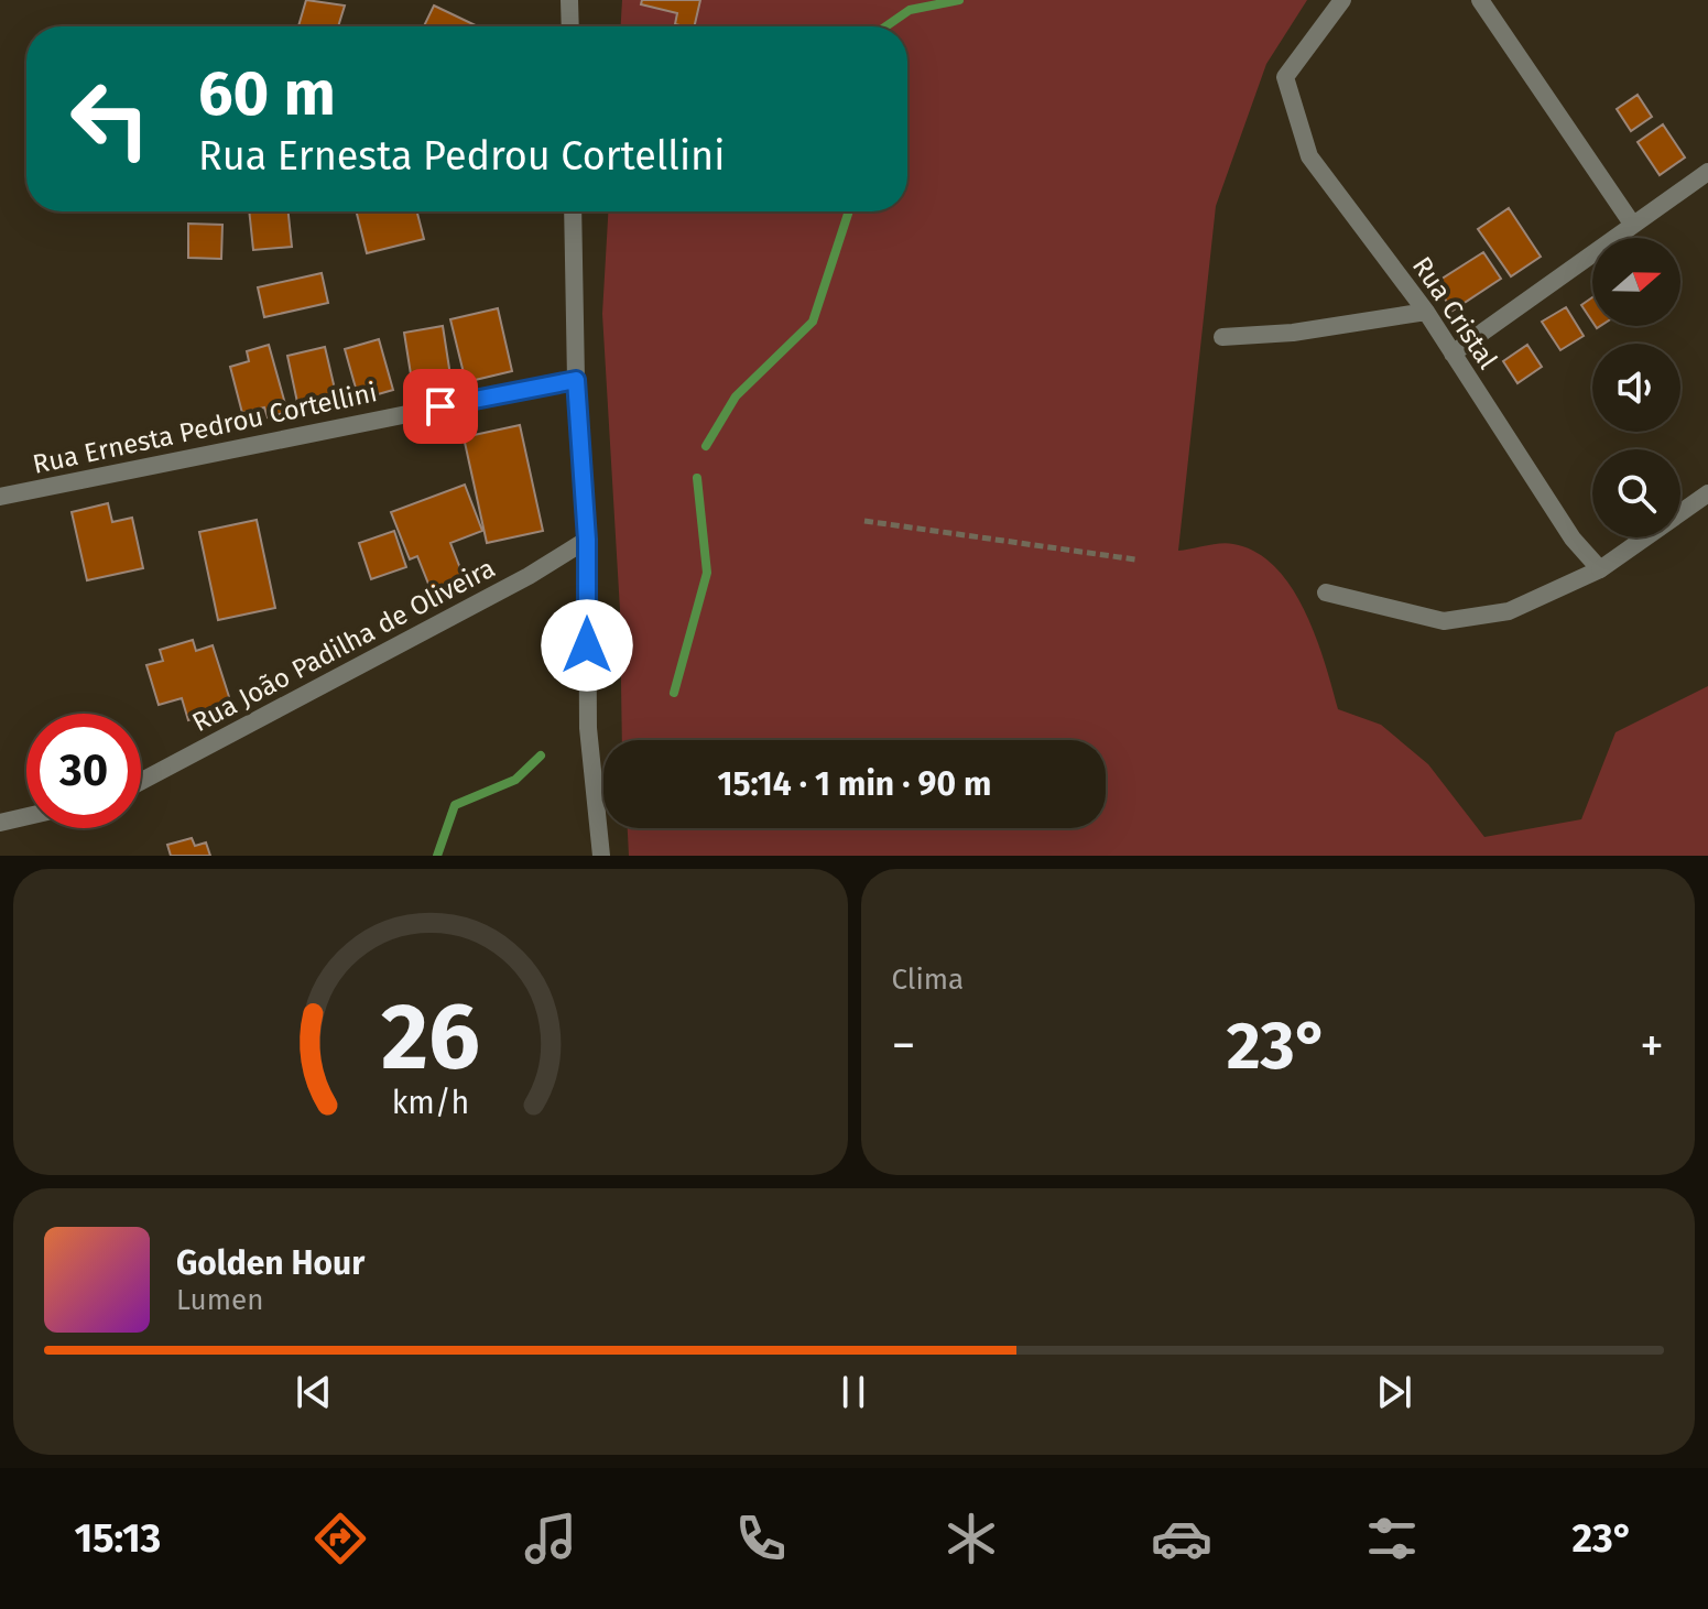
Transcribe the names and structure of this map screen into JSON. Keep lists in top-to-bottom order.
{
  "streets": {
    "street": ["Rua Cristal", "Rua Ernesta Pedrou Cortellini", "Rua João Padilha de Oliveira"]
  },
  "north": "right",
  "page": {
    "turn": ["60 m", "Rua Ernesta Pedrou Cortellini"],
    "limit": "30",
    "trip": "15:14 · 1 min · 90 m",
    "tile": "Clima",
    "heat": ["−", "23°", "+"],
    "song": ["Golden Hour", "Lumen"],
    "tabs": ["15:13", "23°"],
    "gauge": ["26", "km/h"]
  }
}
